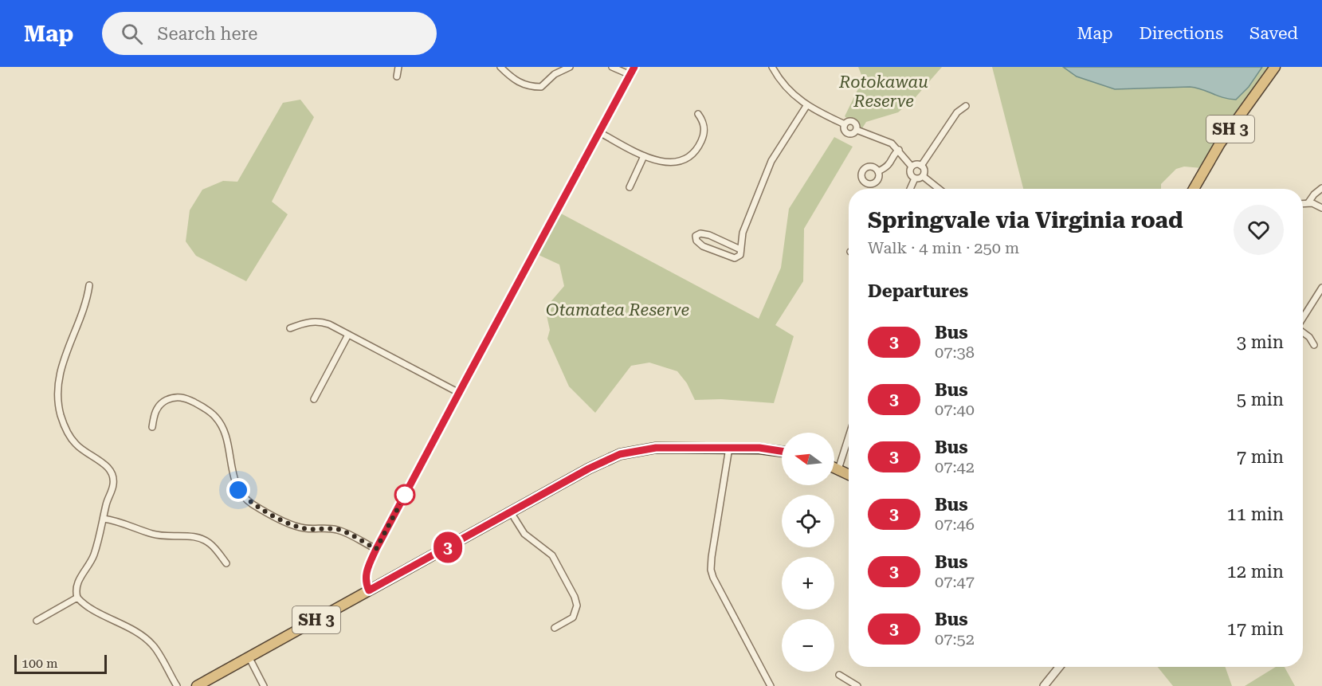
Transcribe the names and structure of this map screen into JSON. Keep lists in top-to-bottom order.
{
  "streets": {
    "highway": ["SH 3"]
  },
  "parks": ["Rotokawau Reserve", "Otamatea Reserve"],
  "lines": ["bus line 3"],
  "scale_bar": "100 m",
  "north": "left",
  "page": {
    "header": "Map",
    "search": "Search here",
    "nav": ["Map", "Directions", "Saved"],
    "on_map": "3",
    "heading": [
      ["Springvale via Virginia road", "Walk · 4 min · 250 m"],
      "Departures"
    ],
    "list": [
      {
        "mark": "3",
        "name": "Bus",
        "note": "07:38",
        "value": "3 min"
      },
      {
        "mark": "3",
        "name": "Bus",
        "note": "07:40",
        "value": "5 min"
      },
      {
        "mark": "3",
        "name": "Bus",
        "note": "07:42",
        "value": "7 min"
      },
      {
        "mark": "3",
        "name": "Bus",
        "note": "07:46",
        "value": "11 min"
      },
      {
        "mark": "3",
        "name": "Bus",
        "note": "07:47",
        "value": "12 min"
      },
      {
        "mark": "3",
        "name": "Bus",
        "note": "07:52",
        "value": "17 min"
      }
    ],
    "map_buttons": ["+", "−"],
    "scale": "100 m"
  }
}
